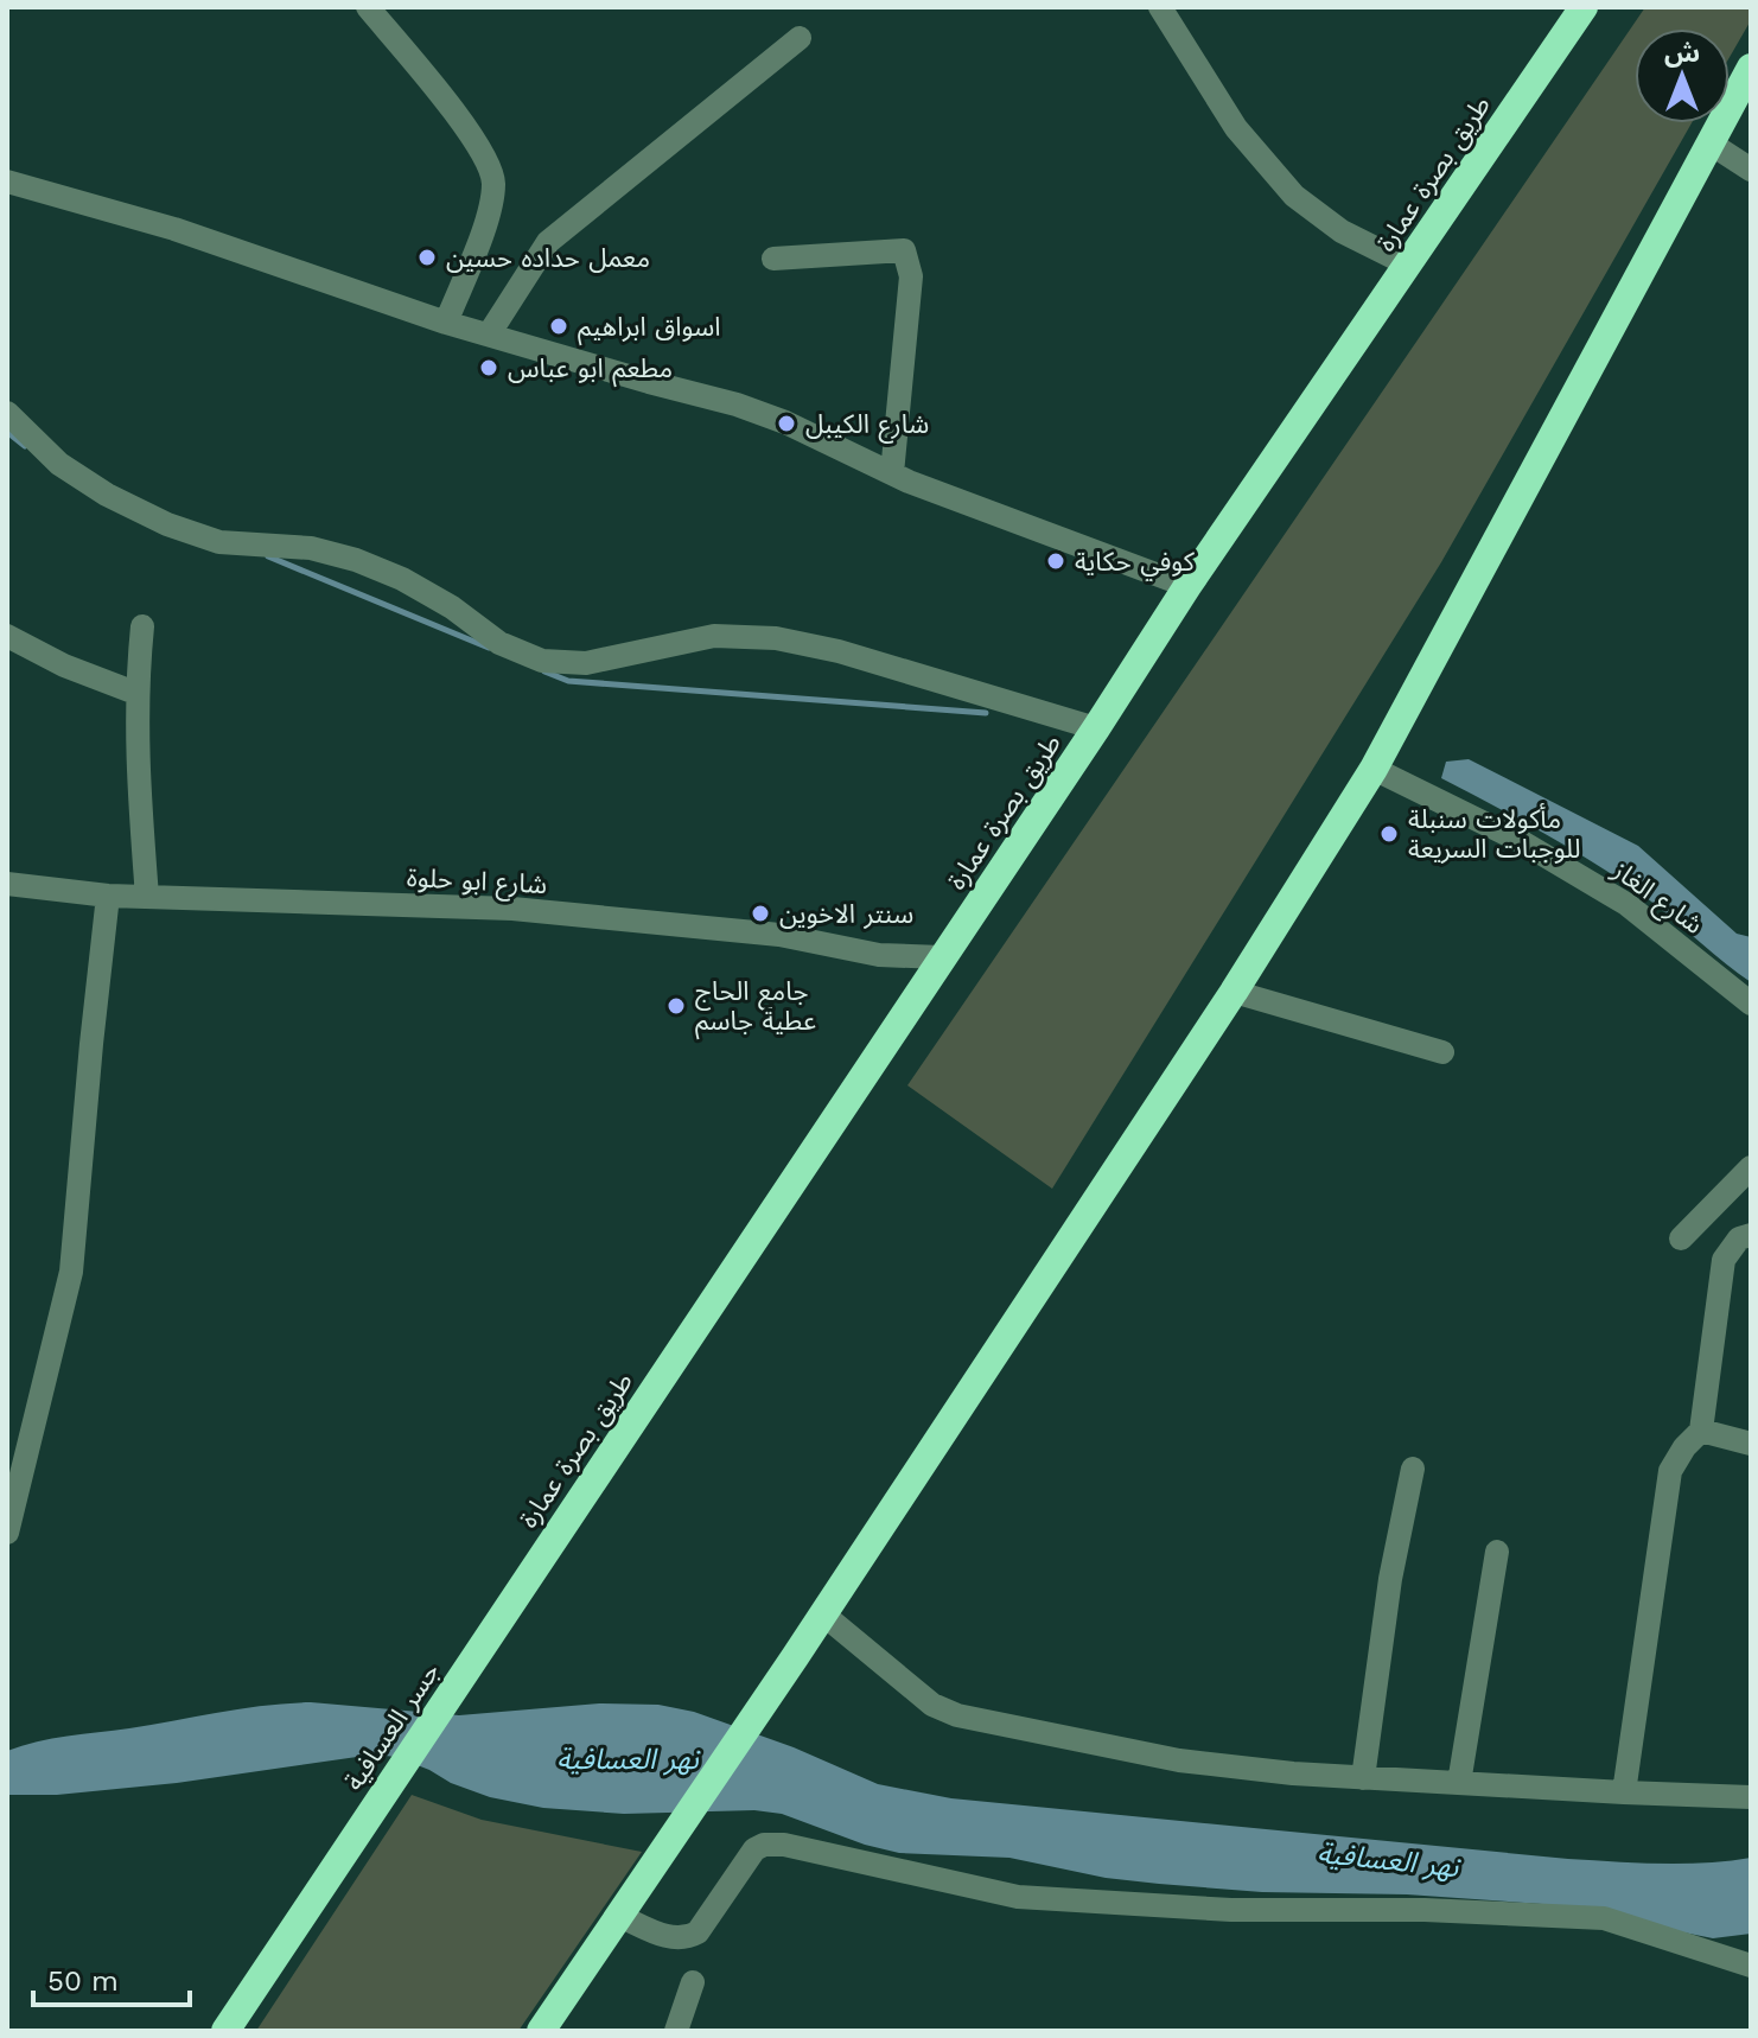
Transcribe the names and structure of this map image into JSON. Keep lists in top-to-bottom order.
{
  "streets": {
    "highway": ["طريق بصرة عمارة", "جسر العسافية"],
    "street": ["شارع ابو حلوة", "شارع الغاز"]
  },
  "crossings": [
    ["طريق بصرة عمارة", "شارع ابو حلوة"],
    ["طريق بصرة عمارة", "جسر العسافية"]
  ],
  "water": ["نهر العسافية"],
  "places": [
    "معمل حداده حسين",
    "اسواق ابراهيم",
    "مطعم ابو عباس",
    "شارع الكيبل",
    "كوفي حكاية",
    "مأكولات سنبلة للوجبات السريعة",
    "سنتر الاخوين",
    "جامع الحاج عطية جاسم"
  ],
  "scale_bar": "50 m",
  "north": "top"
}
